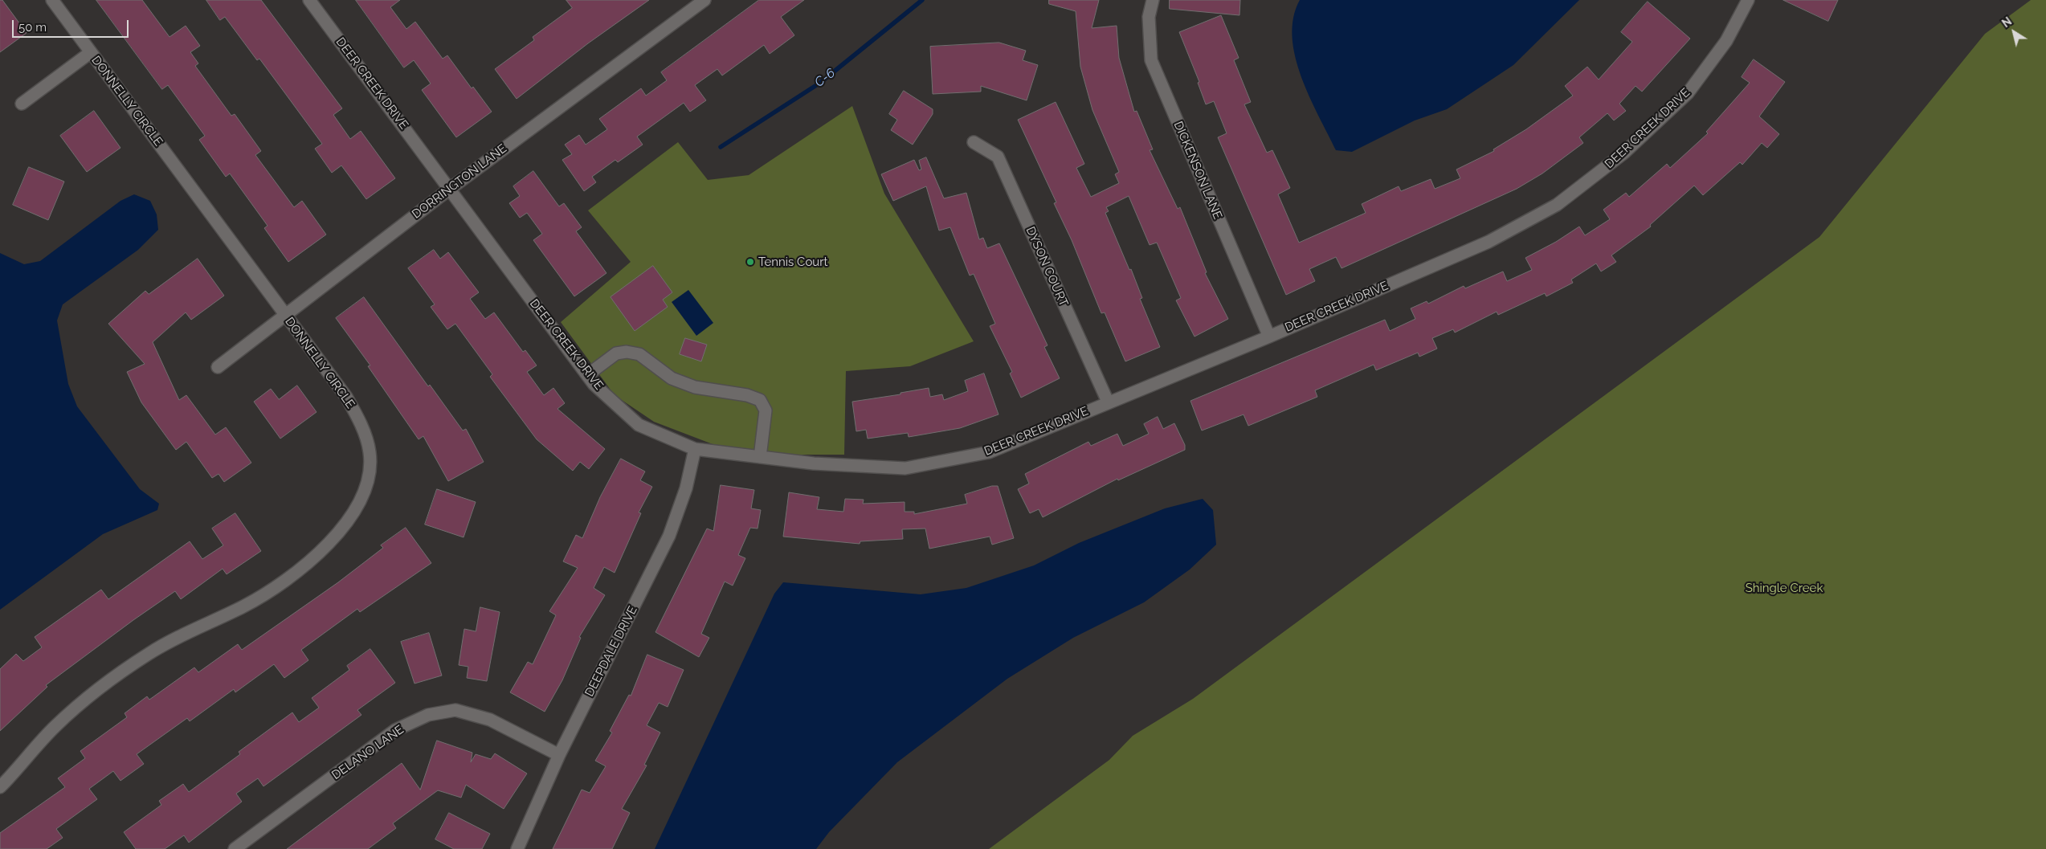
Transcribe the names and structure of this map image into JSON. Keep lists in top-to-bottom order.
{
  "streets": {
    "street": [
      "DEER CREEK DRIVE",
      "DONNELLY CIRCLE",
      "DICKENSON LANE",
      "DORRINGTON LANE",
      "DYSON COURT",
      "DEEPDALE DRIVE",
      "DELANO LANE"
    ]
  },
  "crossings": [
    ["DEER CREEK DRIVE", "DICKENSON LANE"],
    ["DEER CREEK DRIVE", "DORRINGTON LANE"],
    ["DEER CREEK DRIVE", "DYSON COURT"],
    ["DEER CREEK DRIVE", "DEEPDALE DRIVE"],
    ["DONNELLY CIRCLE", "DORRINGTON LANE"],
    ["DEEPDALE DRIVE", "DELANO LANE"]
  ],
  "water": ["C-6"],
  "parks": ["Shingle Creek"],
  "places": ["Tennis Court"],
  "scale_bar": "50 m",
  "north": "top left"
}
